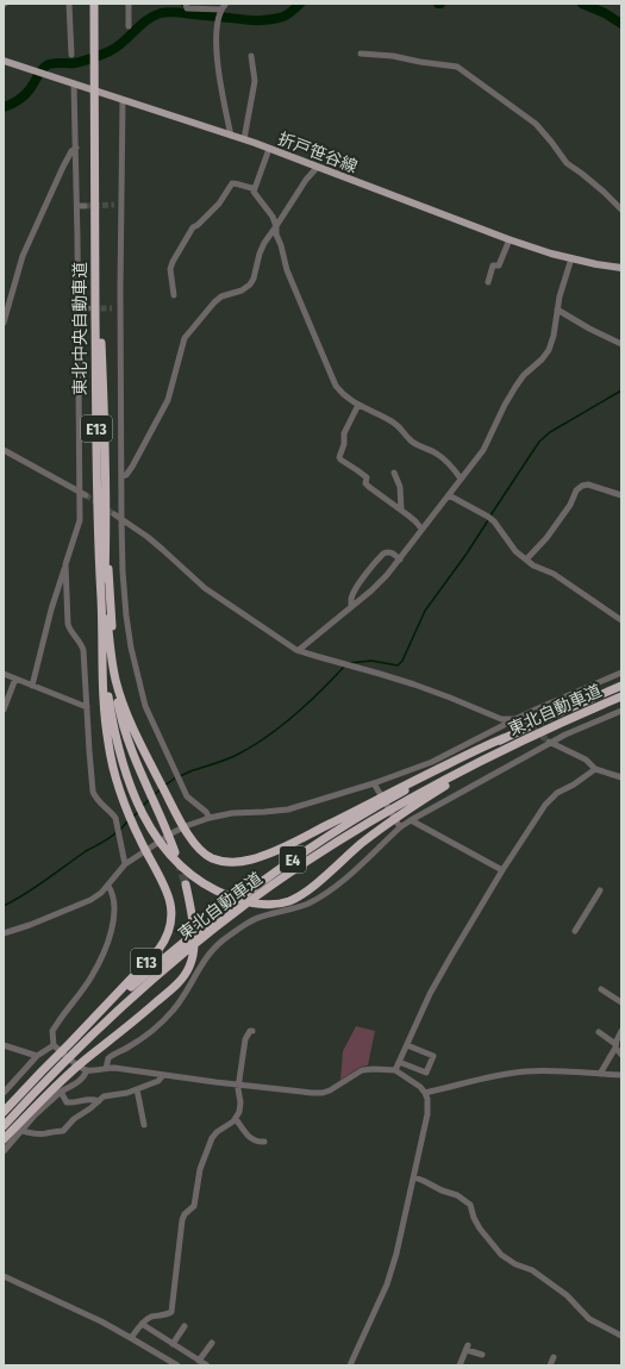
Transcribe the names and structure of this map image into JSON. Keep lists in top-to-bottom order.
{
  "streets": {
    "highway": [
      "東北中央自動車道",
      "E13",
      "東北自動車道",
      "E4"
    ],
    "main road": ["折戸笹谷線"]
  },
  "crossings": [
    ["東北中央自動車道", "E13"],
    ["E13", "東北自動車道"]
  ]
}
